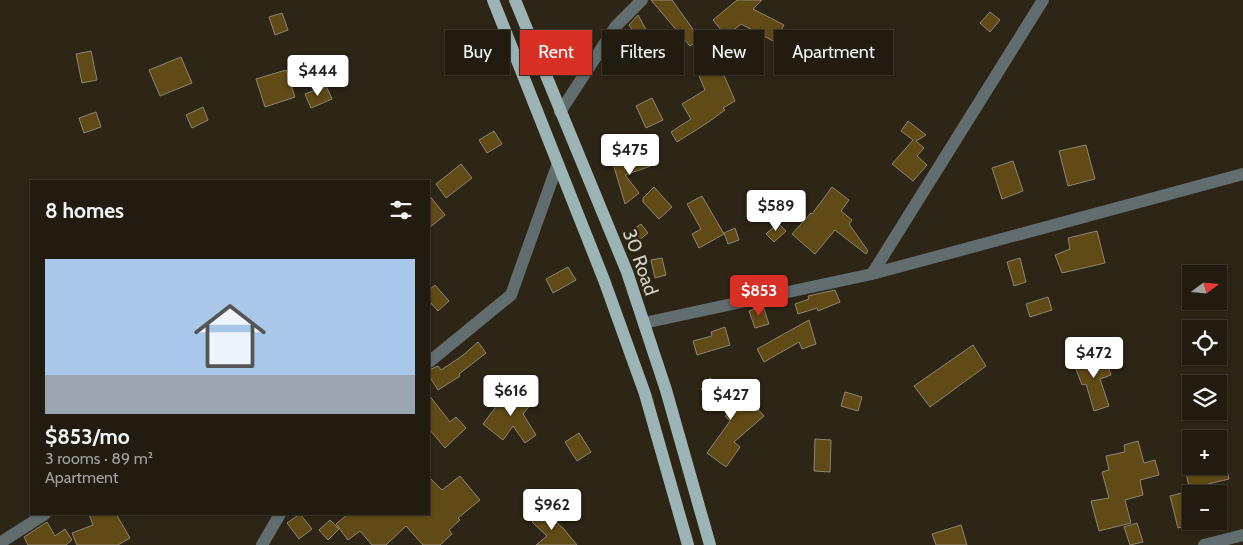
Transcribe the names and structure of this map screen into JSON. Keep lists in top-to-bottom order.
{
  "streets": {
    "main road": ["30 Road"]
  },
  "north": "right",
  "page": {
    "chip": [
      "Buy",
      "Rent",
      "Filters",
      "New",
      "Apartment"
    ],
    "price": [
      "$444",
      "$475",
      "$589",
      "$853",
      "$472",
      "$616",
      "$427",
      "$962"
    ],
    "heading": "8 homes",
    "list": [
      {
        "name": "$853/mo",
        "note": "3 rooms · 89 m² · Apartment"
      }
    ],
    "map_buttons": ["+", "−"]
  }
}
